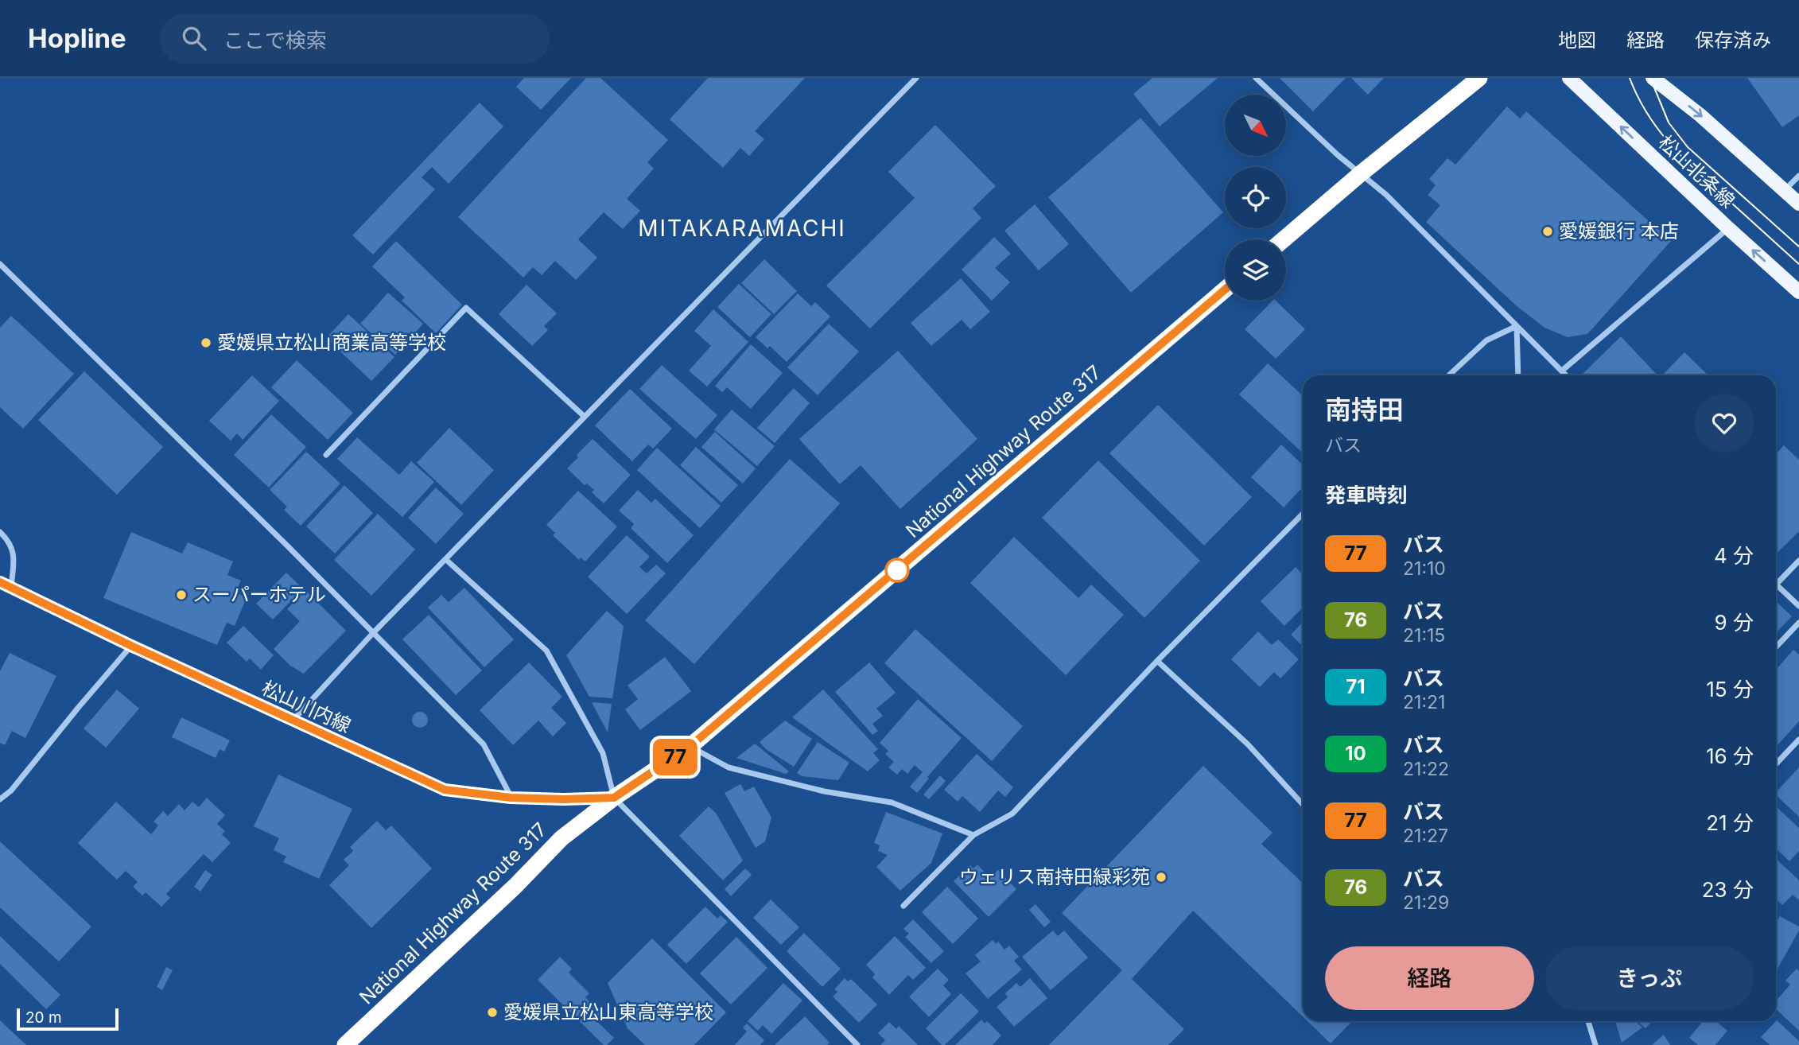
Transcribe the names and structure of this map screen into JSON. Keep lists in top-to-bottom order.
{
  "streets": {
    "highway": ["National Highway Route 317"],
    "main road": ["松山北条線", "松山川内線"]
  },
  "crossings": [
    ["National Highway Route 317", "松山川内線"]
  ],
  "districts": ["MITAKARAMACHI"],
  "places": [
    "愛媛銀行 本店",
    "愛媛県立松山商業高等学校",
    "スーパーホテル",
    "ウェリス南持田緑彩苑",
    "愛媛県立松山東高等学校"
  ],
  "lines": ["bus line 77"],
  "scale_bar": "20 m",
  "north": "bottom right",
  "page": {
    "header": "Hopline",
    "search": "ここで検索",
    "nav": ["地図", "経路", "保存済み"],
    "on_map": "77",
    "heading": [
      ["南持田", "バス"],
      "発車時刻"
    ],
    "list": [
      {
        "mark": "77",
        "name": "バス",
        "note": "21:10",
        "value": "4 分"
      },
      {
        "mark": "76",
        "name": "バス",
        "note": "21:15",
        "value": "9 分"
      },
      {
        "mark": "71",
        "name": "バス",
        "note": "21:21",
        "value": "15 分"
      },
      {
        "mark": "10",
        "name": "バス",
        "note": "21:22",
        "value": "16 分"
      },
      {
        "mark": "77",
        "name": "バス",
        "note": "21:27",
        "value": "21 分"
      },
      {
        "mark": "76",
        "name": "バス",
        "note": "21:29",
        "value": "23 分"
      }
    ],
    "buttons": ["経路", "きっぷ"],
    "scale": "20 m"
  }
}
